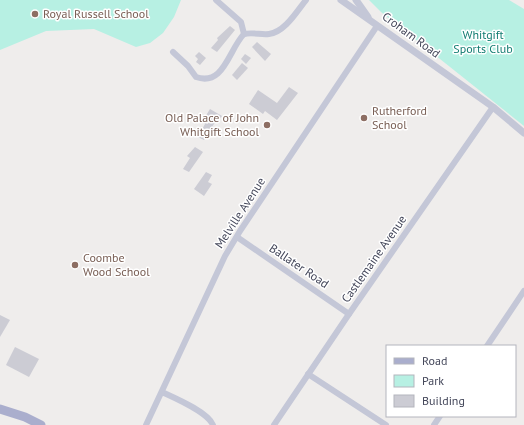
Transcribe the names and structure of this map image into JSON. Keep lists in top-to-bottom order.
{
  "streets": {
    "street": [
      "Croham Road",
      "Melville Avenue",
      "Castlemaine Avenue",
      "Ballater Road"
    ]
  },
  "crossings": [
    ["Croham Road", "Melville Avenue"],
    ["Croham Road", "Castlemaine Avenue"],
    ["Melville Avenue", "Ballater Road"],
    ["Castlemaine Avenue", "Ballater Road"]
  ],
  "parks": ["Whitgift Sports Club"],
  "places": [
    "Royal Russell School",
    "Rutherford School",
    "Old Palace of John Whitgift School",
    "Coombe Wood School"
  ],
  "legend": ["Road", "Park", "Building"]
}
